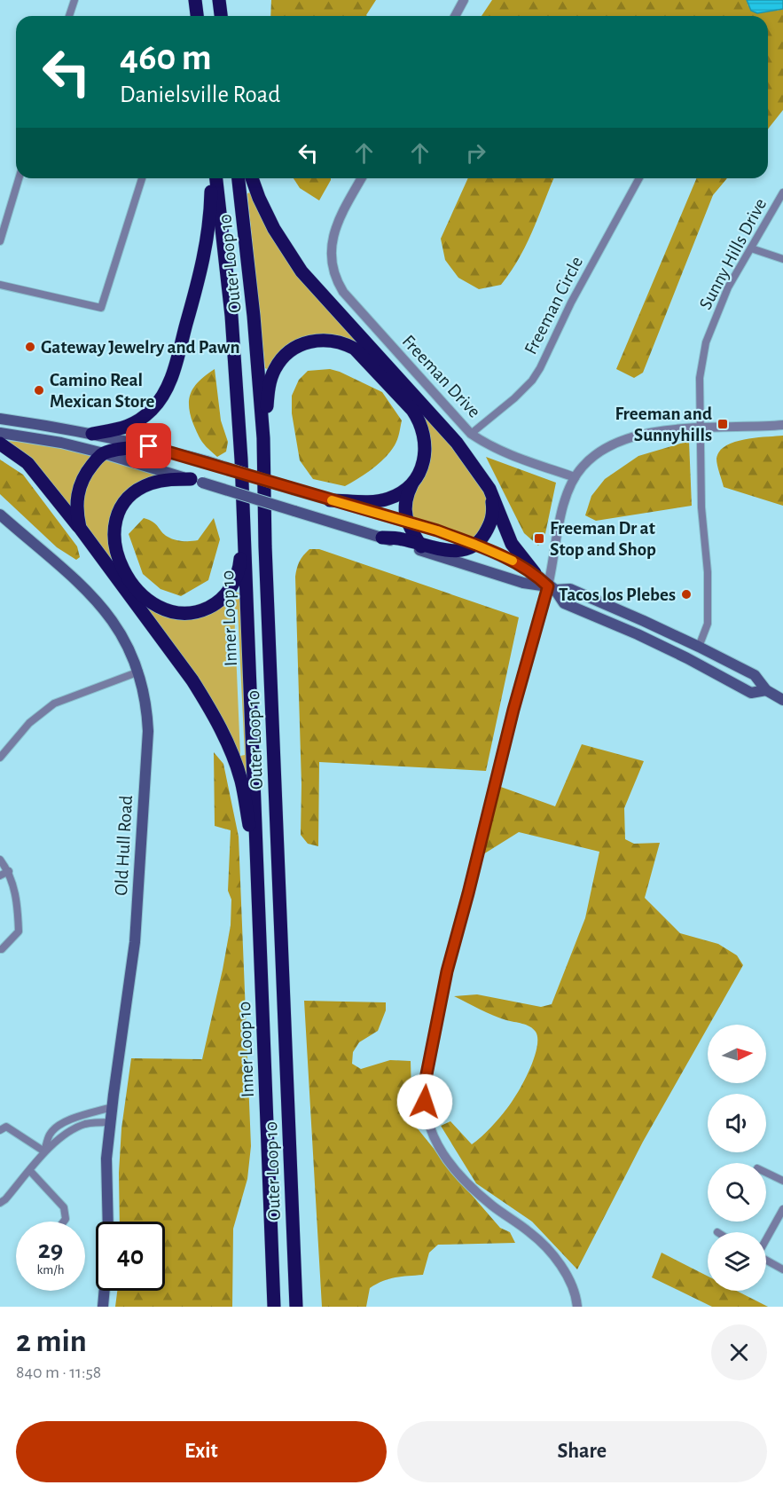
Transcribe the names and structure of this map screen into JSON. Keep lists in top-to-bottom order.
{
  "streets": {
    "highway": ["Outer Loop 10", "Inner Loop 10"],
    "main road": ["Old Hull Road"],
    "street": ["Sunny Hills Drive", "Freeman Circle", "Freeman Drive"]
  },
  "crossings": [
    ["Freeman Circle", "Freeman Drive"]
  ],
  "places": {
    "other": ["Gateway Jewelry and Pawn", "Camino Real Mexican Store", "Tacos los Plebes"],
    "transit": ["Freeman and Sunnyhills", "Freeman Dr at Stop and Shop"]
  },
  "north": "right",
  "page": {
    "turn": ["460 m", "Danielsville Road"],
    "speed": "29 km/h",
    "limit": "40",
    "heading": ["2 min", "840 m · 11:58"],
    "buttons": ["Exit", "Share"]
  }
}
